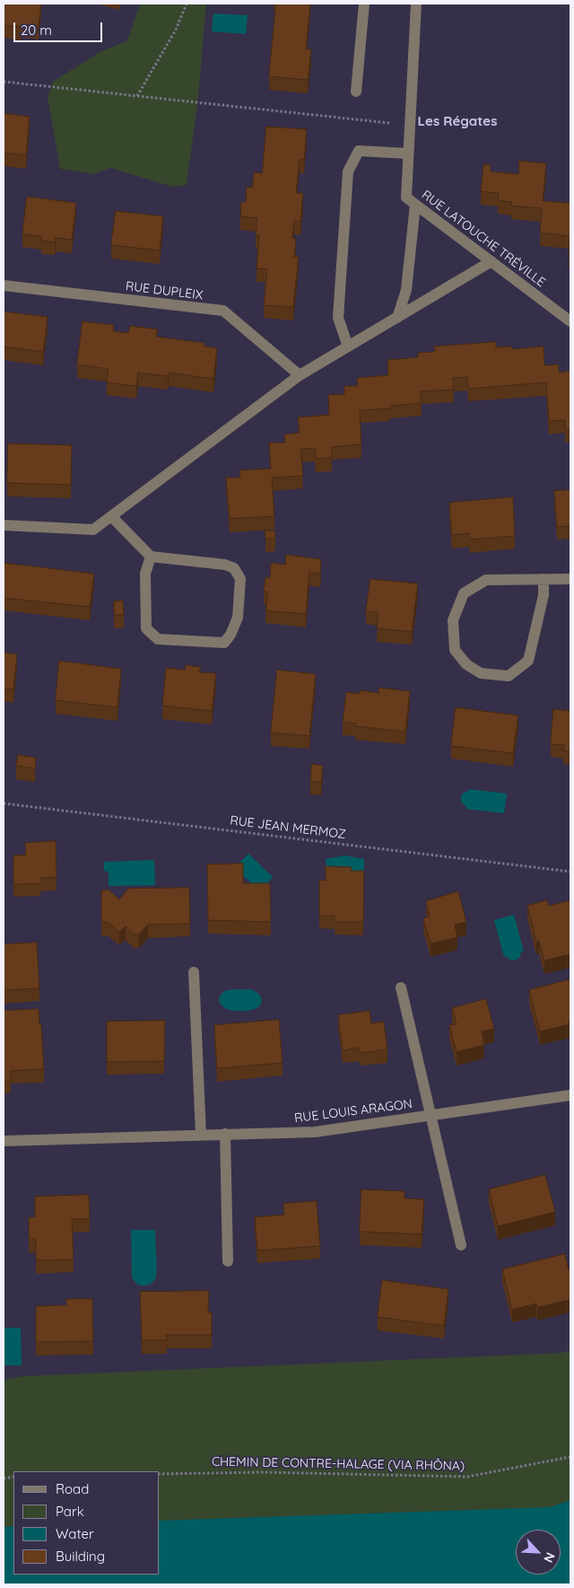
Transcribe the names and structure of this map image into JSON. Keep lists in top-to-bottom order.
{
  "streets": {
    "street": ["RUE LATOUCHE TRÉVILLE", "RUE DUPLEIX", "RUE LOUIS ARAGON"],
    "path": ["RUE JEAN MERMOZ", "CHEMIN DE CONTRE-HALAGE (VIA RHÔNA)"]
  },
  "districts": ["Les Régates"],
  "legend": [
    "Road",
    "Park",
    "Water",
    "Building"
  ],
  "scale_bar": "20 m",
  "north": "bottom right"
}
